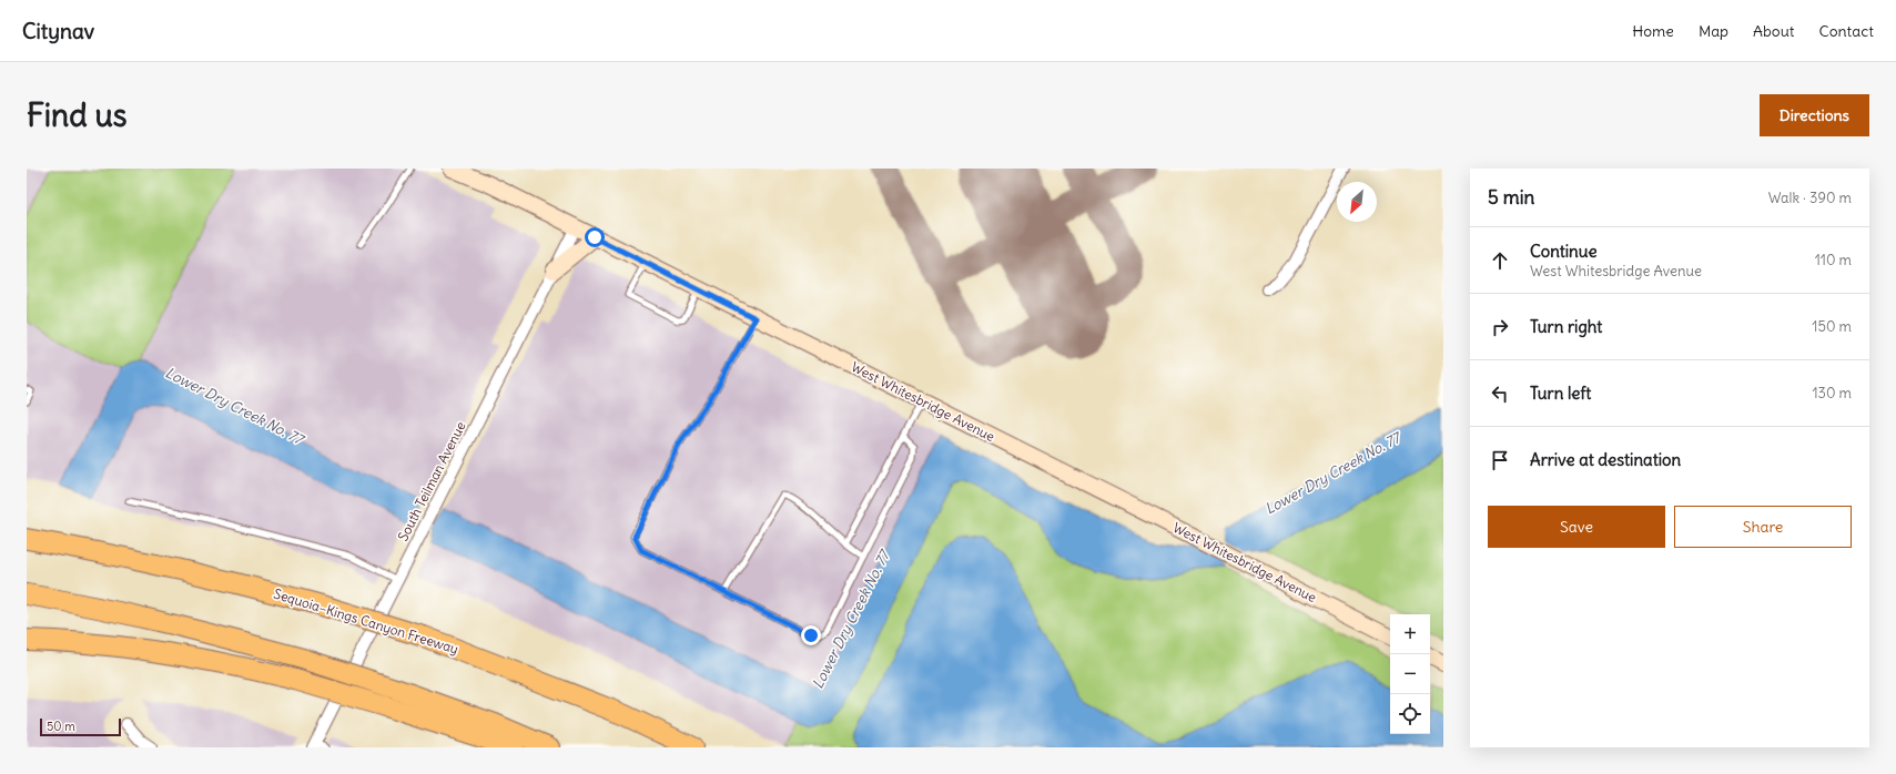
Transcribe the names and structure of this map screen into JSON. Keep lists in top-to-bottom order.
{
  "streets": {
    "highway": ["Sequoia–Kings Canyon Freeway"],
    "main road": ["West Whitesbridge Avenue"],
    "street": ["South Teilman Avenue"]
  },
  "crossings": [
    ["West Whitesbridge Avenue", "South Teilman Avenue"]
  ],
  "water": ["Lower Dry Creek No. 77"],
  "scale_bar": "50 m",
  "north": "bottom left",
  "page": {
    "header": "Citynav",
    "nav": [
      "Home",
      "Map",
      "About",
      "Contact"
    ],
    "buttons": [
      "Directions",
      ["Save", "Share"]
    ],
    "title": "Find us",
    "heading": ["5 min", "Walk · 390 m"],
    "list": [
      ["Continue", "West Whitesbridge Avenue", "110 m"],
      ["Turn right", "150 m"],
      ["Turn left", "130 m"],
      "Arrive at destination"
    ],
    "map_buttons": ["+", "−"],
    "scale": "50 m"
  }
}
